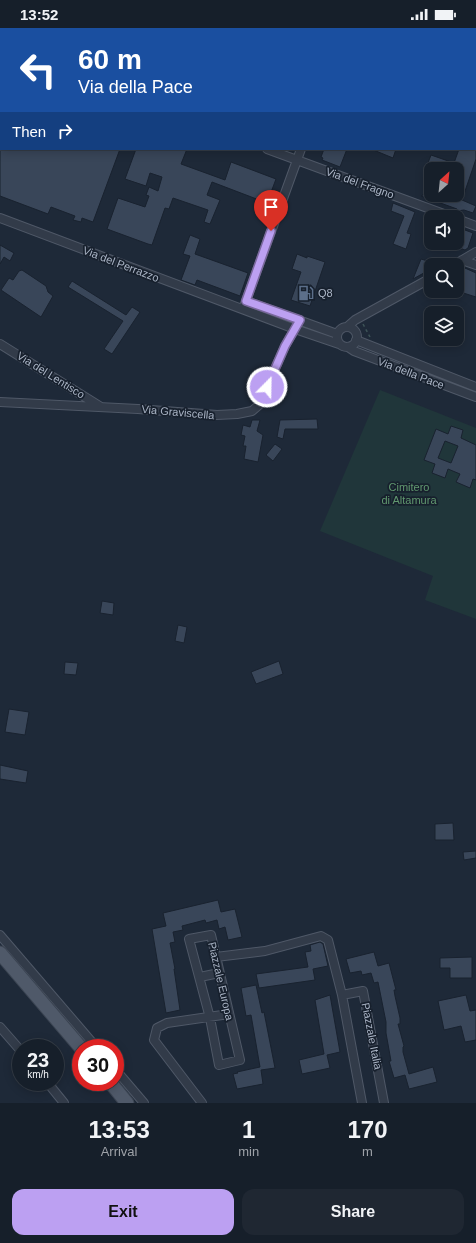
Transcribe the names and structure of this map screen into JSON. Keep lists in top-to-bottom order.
{
  "streets": {
    "street": [
      "Via del Fragno",
      "Via del Perrazzo",
      "Via della Pace",
      "Via del Lentisco",
      "Via Graviscella",
      "Piazzale Europa",
      "Piazzale Italia"
    ]
  },
  "crossings": [
    ["Via del Lentisco", "Via Graviscella"],
    ["Piazzale Europa", "Piazzale Italia"]
  ],
  "parks": ["Cimitero di Altamura"],
  "places": {
    "fuel station": ["Q8"]
  },
  "north": "top right",
  "page": {
    "status": "13:52",
    "turn": ["60 m", "Via della Pace"],
    "then": "Then",
    "speed": "23 km/h",
    "limit": "30",
    "eta": [
      "13:53",
      "Arrival",
      "1",
      "min",
      "170",
      "m"
    ],
    "buttons": ["Exit", "Share"]
  }
}
